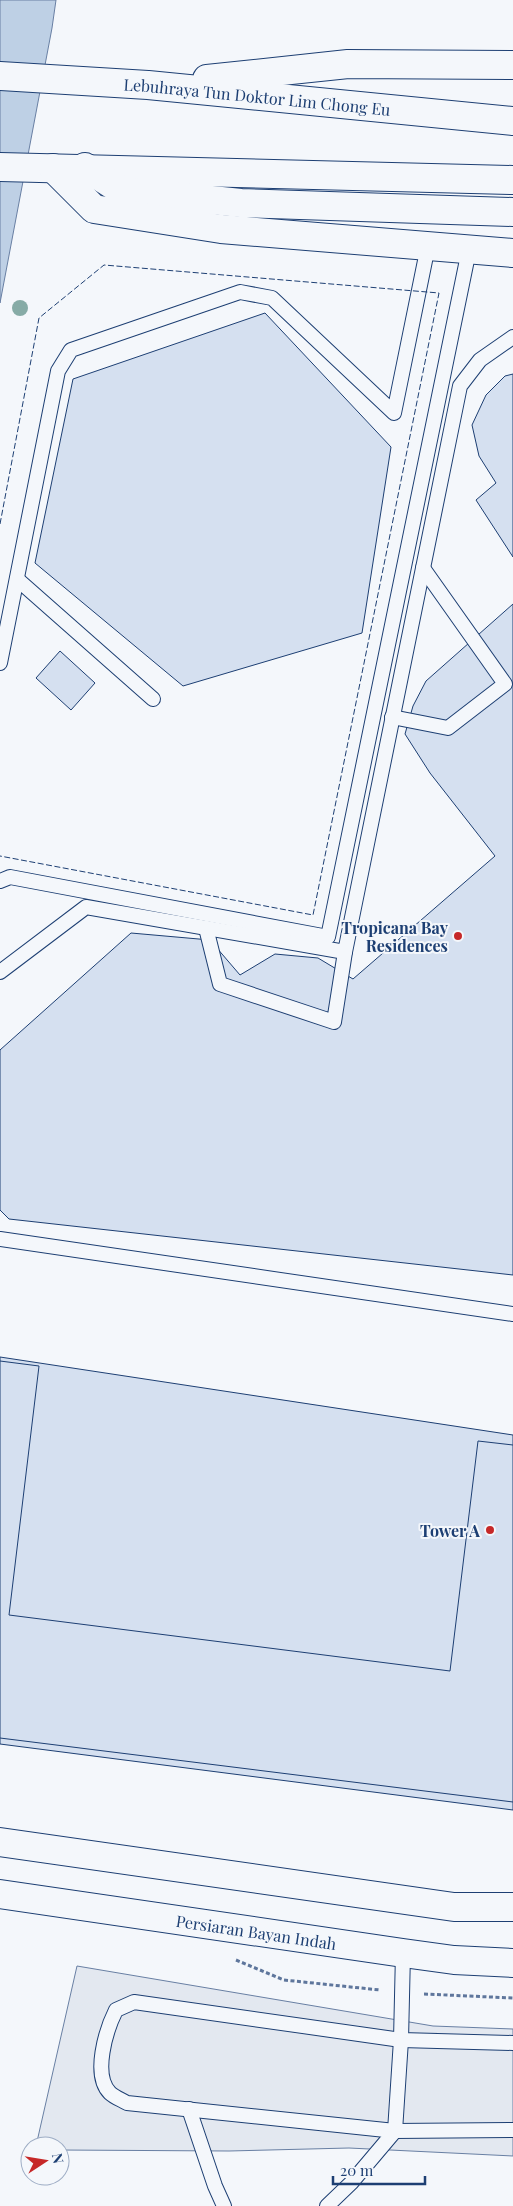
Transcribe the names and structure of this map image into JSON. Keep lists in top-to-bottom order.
{
  "streets": {
    "main road": ["Lebuhraya Tun Doktor Lim Chong Eu", "Persiaran Bayan Indah"]
  },
  "places": ["Tropicana Bay Residences", "Tower A"],
  "scale_bar": "20 m",
  "north": "right"
}
